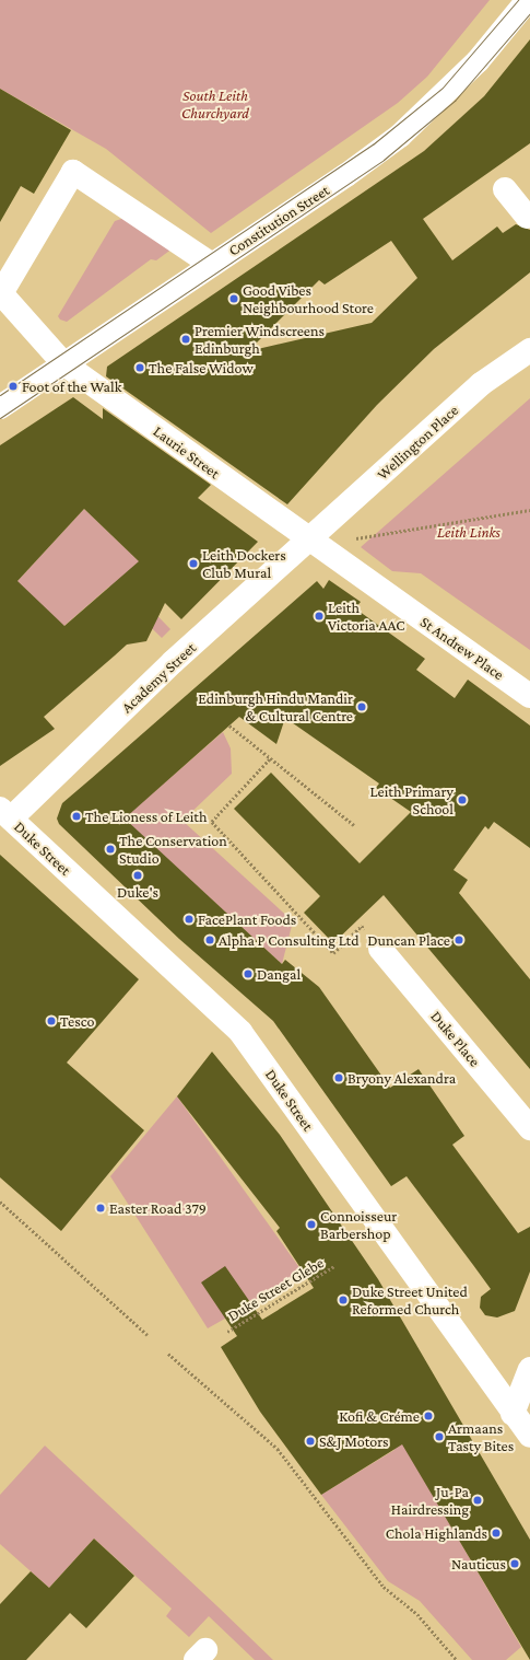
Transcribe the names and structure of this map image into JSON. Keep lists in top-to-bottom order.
{
  "streets": {
    "street": [
      "Constitution Street",
      "Wellington Place",
      "Laurie Street",
      "St Andrew Place",
      "Academy Street",
      "Duke Street",
      "Duke Place"
    ],
    "path": ["Duke Street Glebe"]
  },
  "crossings": [
    ["Constitution Street", "Laurie Street"],
    ["Wellington Place", "Laurie Street"],
    ["Wellington Place", "St Andrew Place"],
    ["Wellington Place", "Academy Street"],
    ["Laurie Street", "St Andrew Place"],
    ["Laurie Street", "Academy Street"],
    ["St Andrew Place", "Academy Street"],
    ["Academy Street", "Duke Street"]
  ],
  "parks": ["South Leith Churchyard", "Leith Links"],
  "places": [
    "Good Vibes Neighbourhood Store",
    "Premier Windscreens Edinburgh",
    "The False Widow",
    "Foot of the Walk",
    "Leith Dockers Club Mural",
    "Leith Victoria AAC",
    "Edinburgh Hindu Mandir & Cultural Centre",
    "Leith Primary School",
    "The Lioness of Leith",
    "The Conservation Studio",
    "Duke's",
    "FacePlant Foods",
    "Alpha P Consulting Ltd",
    "Duncan Place",
    "Dangal",
    "Tesco",
    "Bryony Alexandra",
    "Easter Road 379",
    "Connoisseur Barbershop",
    "Duke Street United Reformed Church",
    "Kofi & Créme",
    "Armaans Tasty Bites",
    "S&J Motors",
    "Ju-Pa Hairdressing",
    "Chola Highlands",
    "Nauticus"
  ]
}
